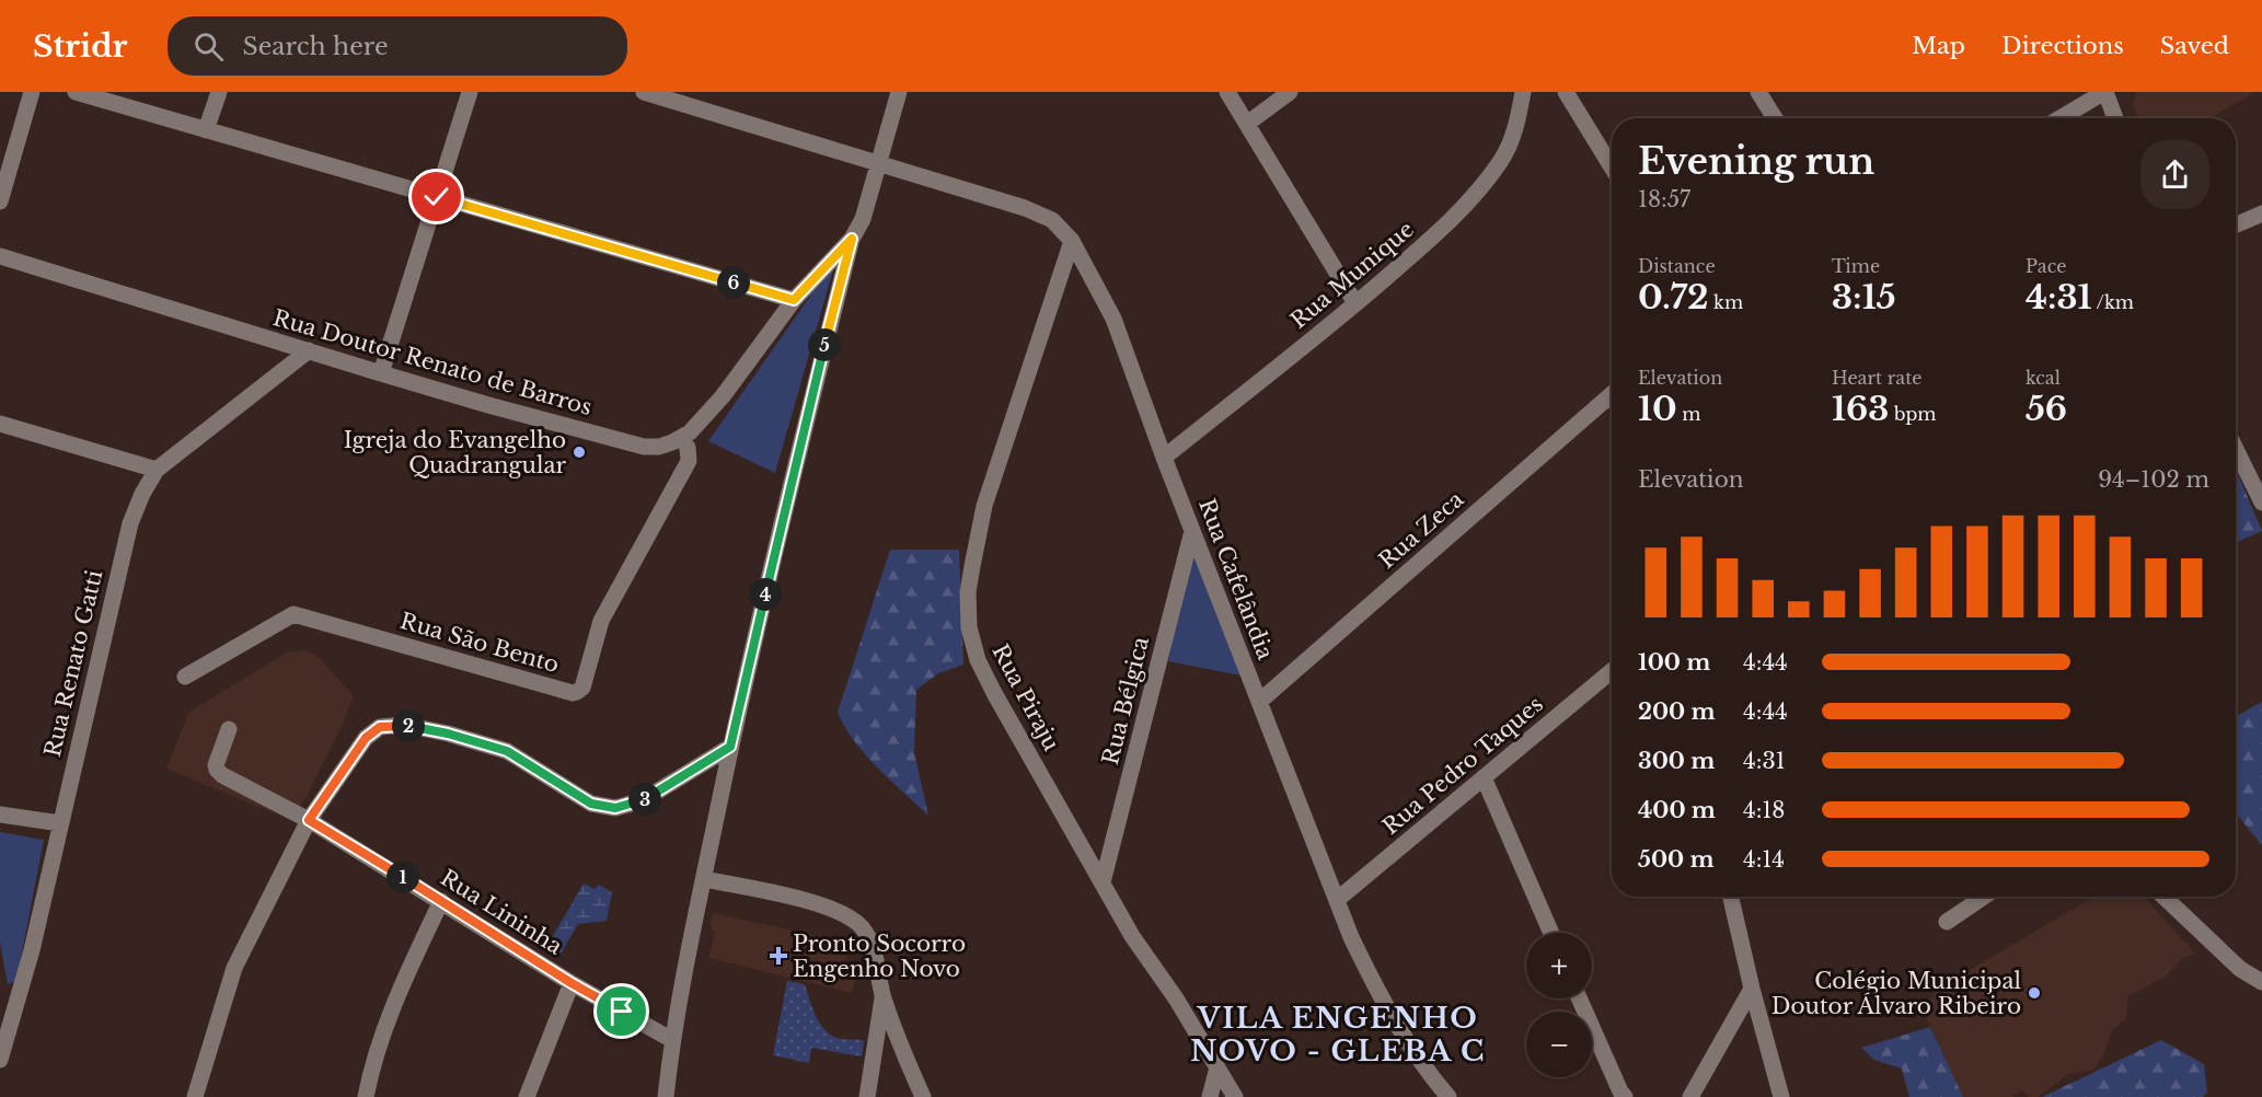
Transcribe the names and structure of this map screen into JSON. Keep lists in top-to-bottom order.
{
  "streets": {
    "street": [
      "Rua Munique",
      "Rua Doutor Renato de Barros",
      "Rua Zeca",
      "Rua Cafelândia",
      "Rua São Bento",
      "Rua Renato Gatti",
      "Rua Piraju",
      "Rua Bélgica",
      "Rua Pedro Taques",
      "Rua Lininha"
    ]
  },
  "crossings": [
    ["Rua Munique", "Rua Cafelândia"],
    ["Rua Doutor Renato de Barros", "Rua São Bento"],
    ["Rua Doutor Renato de Barros", "Rua Renato Gatti"],
    ["Rua Zeca", "Rua Cafelândia"],
    ["Rua Cafelândia", "Rua Piraju"],
    ["Rua Cafelândia", "Rua Bélgica"],
    ["Rua Cafelândia", "Rua Pedro Taques"],
    ["Rua Piraju", "Rua Bélgica"]
  ],
  "districts": ["VILA ENGENHO NOVO - GLEBA C"],
  "places": {
    "other": ["Igreja do Evangelho Quadrangular", "Colégio Municipal Doutor Álvaro Ribeiro"],
    "health": ["Pronto Socorro Engenho Novo"]
  },
  "page": {
    "header": "Stridr",
    "search": "Search here",
    "nav": ["Map", "Directions", "Saved"],
    "heading": ["Evening run", "18:57"],
    "stats": [
      ["Distance", "0.72 km"],
      ["Time", "3:15"],
      ["Pace", "4:31 /km"],
      ["Elevation", "10 m"],
      ["Heart rate", "163 bpm"],
      ["kcal", "56"]
    ],
    "pins": [
      "6",
      "5",
      "4",
      "2",
      "3",
      "1"
    ],
    "chart": ["Elevation", "94–102 m"],
    "list": [
      {
        "name": "100 m",
        "note": "4:44"
      },
      {
        "name": "200 m",
        "note": "4:44"
      },
      {
        "name": "300 m",
        "note": "4:31"
      },
      {
        "name": "400 m",
        "note": "4:18"
      },
      {
        "name": "500 m",
        "note": "4:14"
      }
    ],
    "map_buttons": ["+", "−"]
  }
}
